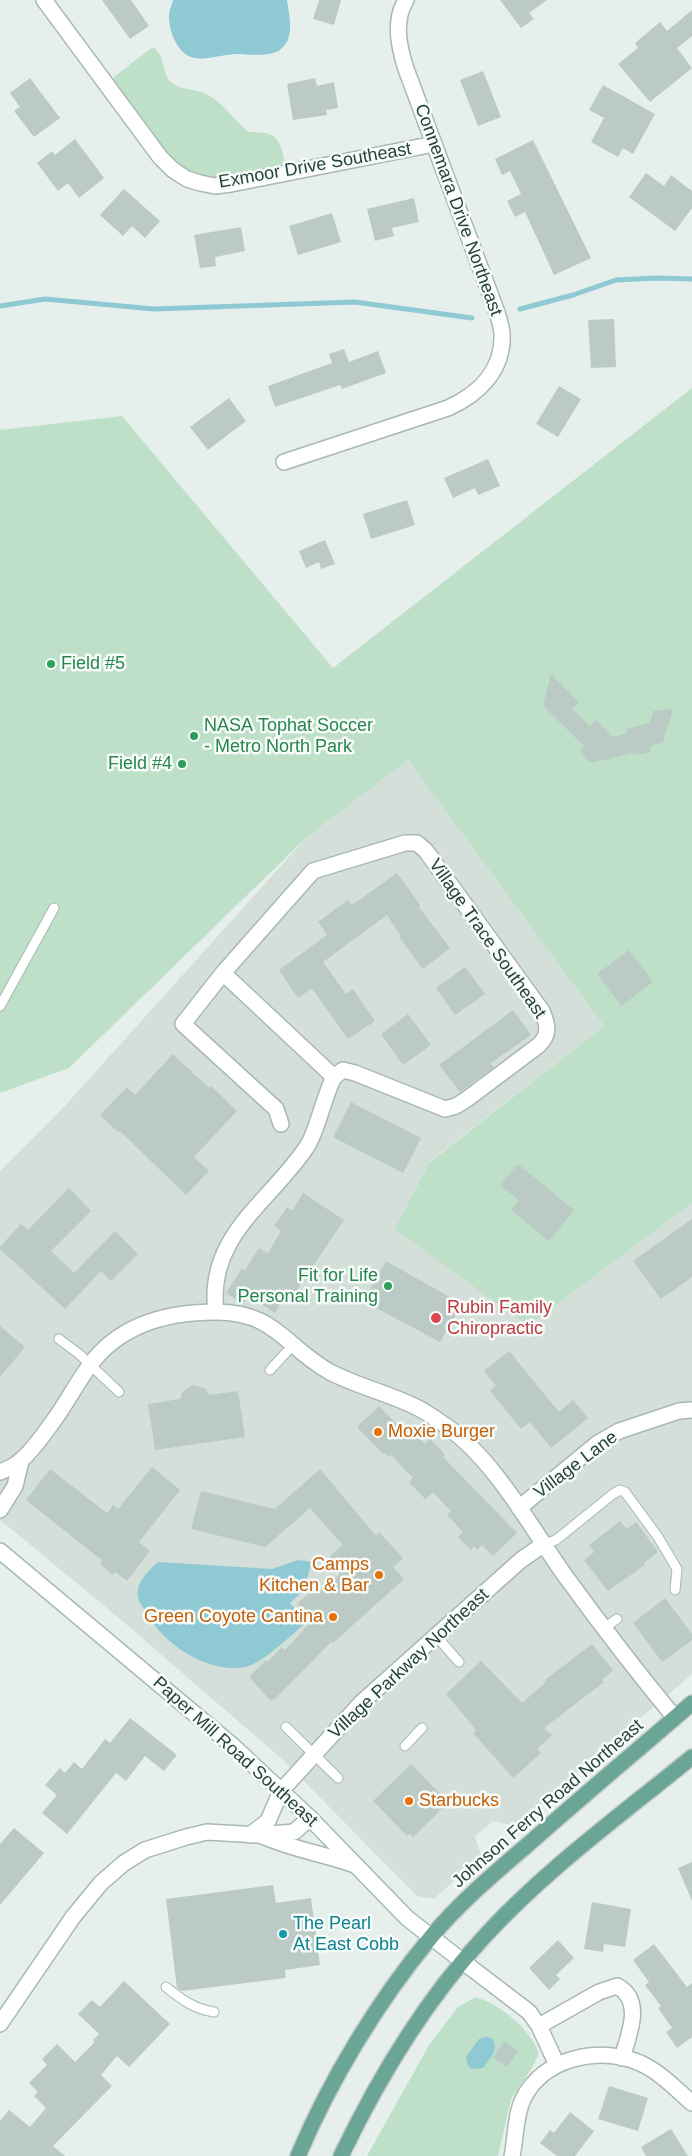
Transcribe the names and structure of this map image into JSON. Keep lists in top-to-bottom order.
{
  "streets": {
    "main road": ["Johnson Ferry Road Northeast"],
    "street": [
      "Exmoor Drive Southeast",
      "Connemara Drive Northeast",
      "Village Trace Southeast",
      "Village Lane",
      "Village Parkway Northeast",
      "Paper Mill Road Southeast"
    ]
  },
  "crossings": [
    ["Exmoor Drive Southeast", "Connemara Drive Northeast"],
    ["Village Parkway Northeast", "Paper Mill Road Southeast"],
    ["Paper Mill Road Southeast", "Johnson Ferry Road Northeast"]
  ],
  "places": [
    "Field #5",
    "NASA Tophat Soccer - Metro North Park",
    "Field #4",
    "Fit for Life Personal Training",
    "Rubin Family Chiropractic",
    "Moxie Burger",
    "Camps Kitchen & Bar",
    "Green Coyote Cantina",
    "Starbucks",
    "The Pearl At East Cobb"
  ]
}
